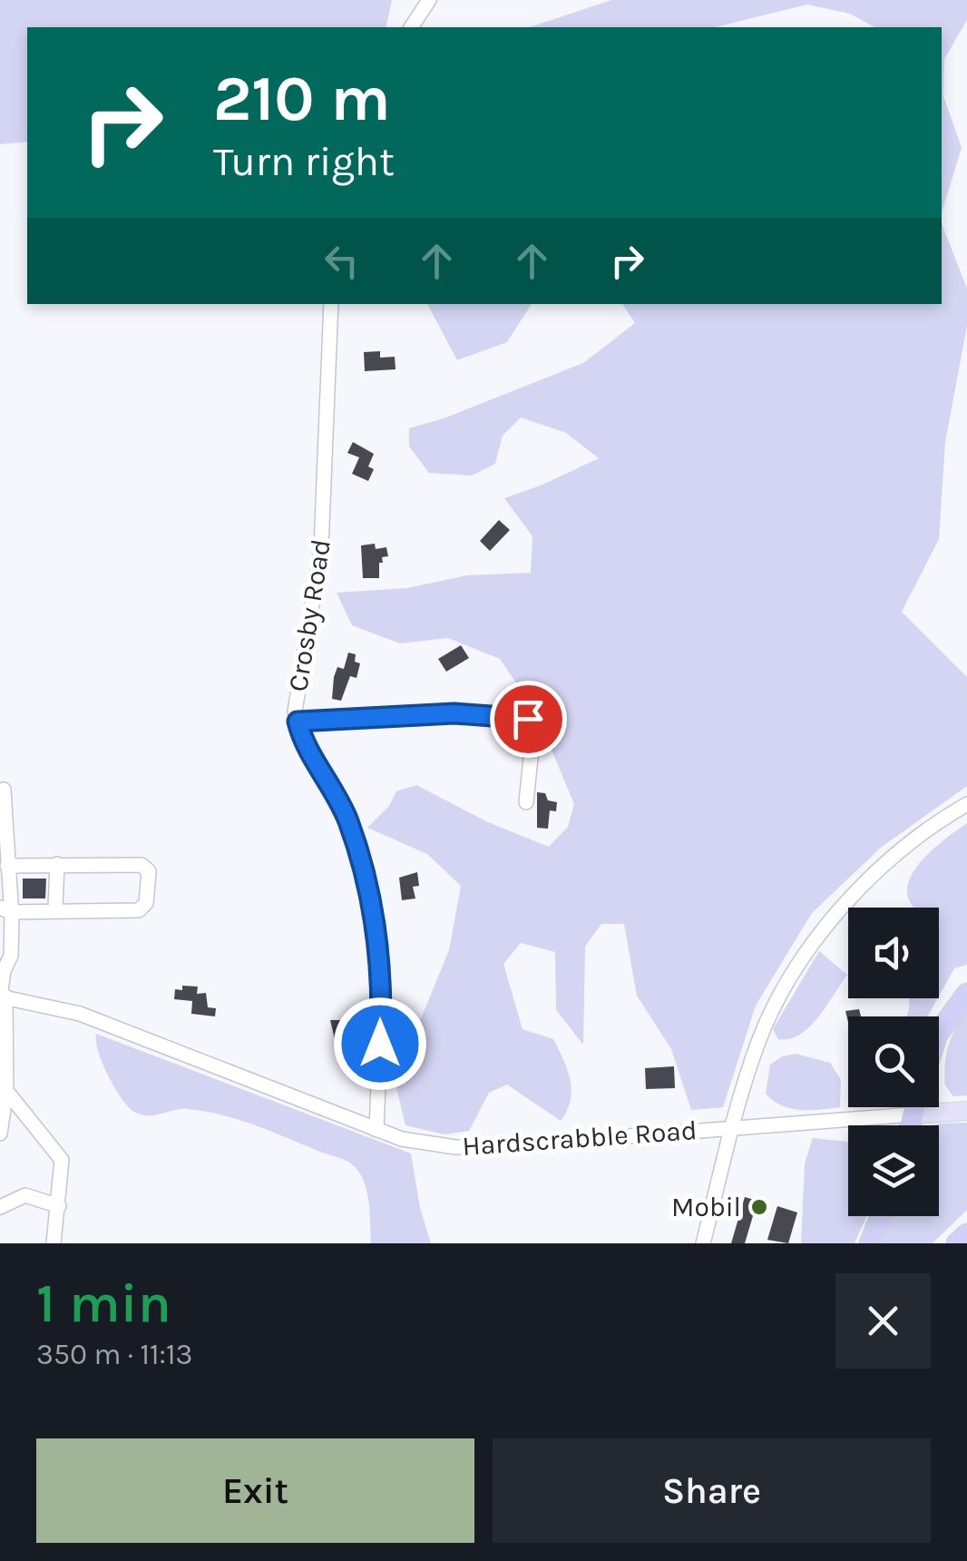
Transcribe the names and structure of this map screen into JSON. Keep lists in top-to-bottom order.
{
  "streets": {
    "main road": ["Hardscrabble Road"],
    "street": ["Crosby Road"]
  },
  "crossings": [
    ["Crosby Road", "Hardscrabble Road"]
  ],
  "places": ["Mobil"],
  "page": {
    "turn": ["210 m", "Turn right"],
    "heading": ["1 min", "350 m · 11:13"],
    "buttons": ["Exit", "Share"]
  }
}
